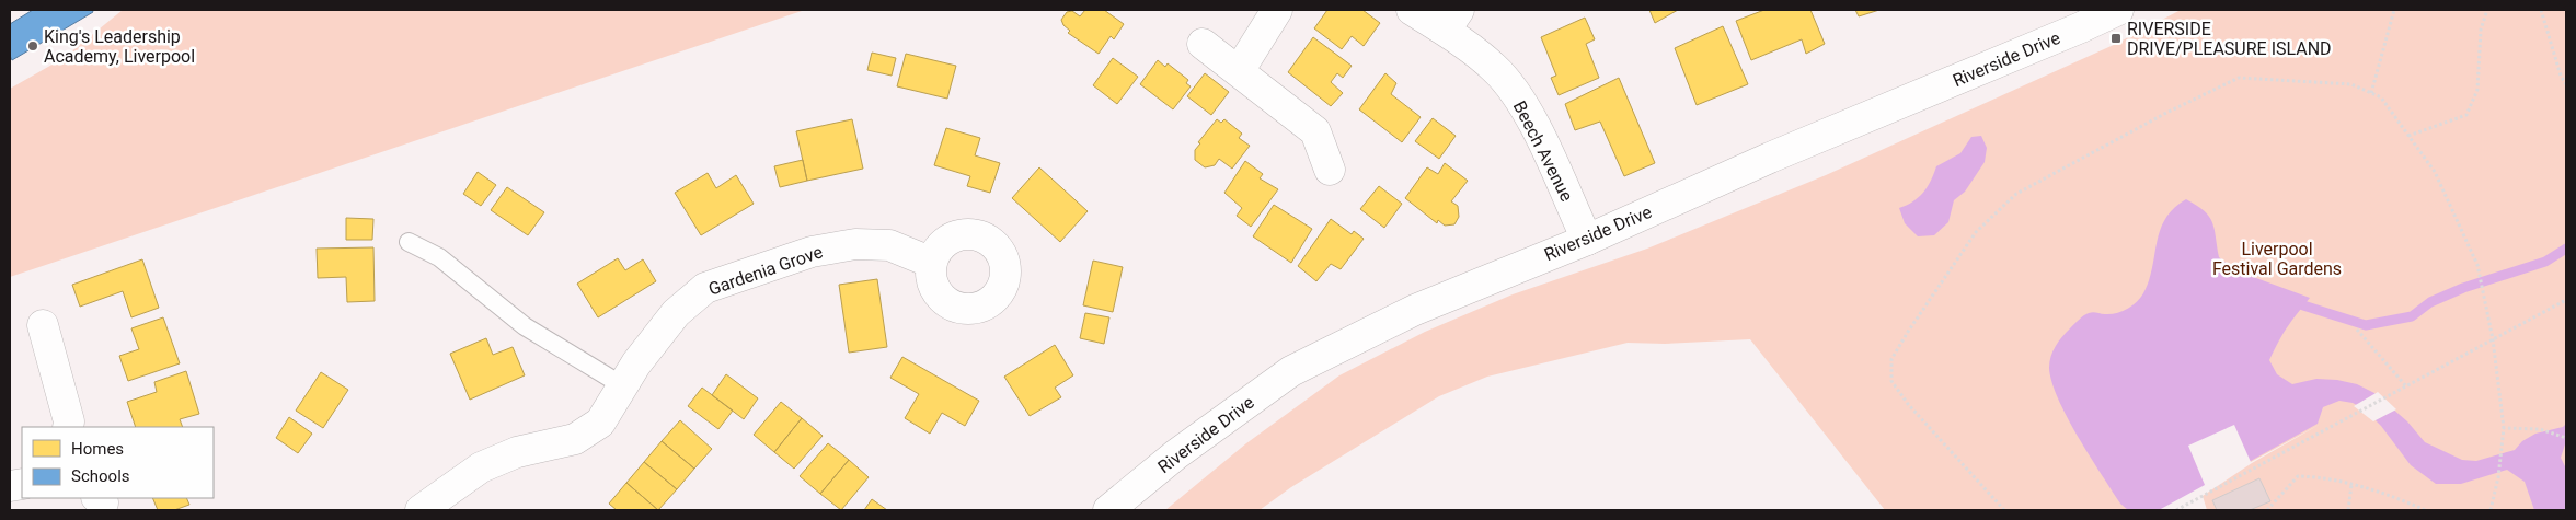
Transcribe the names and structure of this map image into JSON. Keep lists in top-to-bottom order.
{
  "streets": {
    "street": ["Riverside Drive", "Beech Avenue", "Gardenia Grove"]
  },
  "crossings": [
    ["Riverside Drive", "Beech Avenue"]
  ],
  "parks": ["Liverpool Festival Gardens"],
  "places": {
    "transit": ["RIVERSIDE DRIVE/PLEASURE ISLAND"],
    "other": ["King's Leadership Academy, Liverpool"]
  },
  "legend": ["Homes", "Schools"]
}
